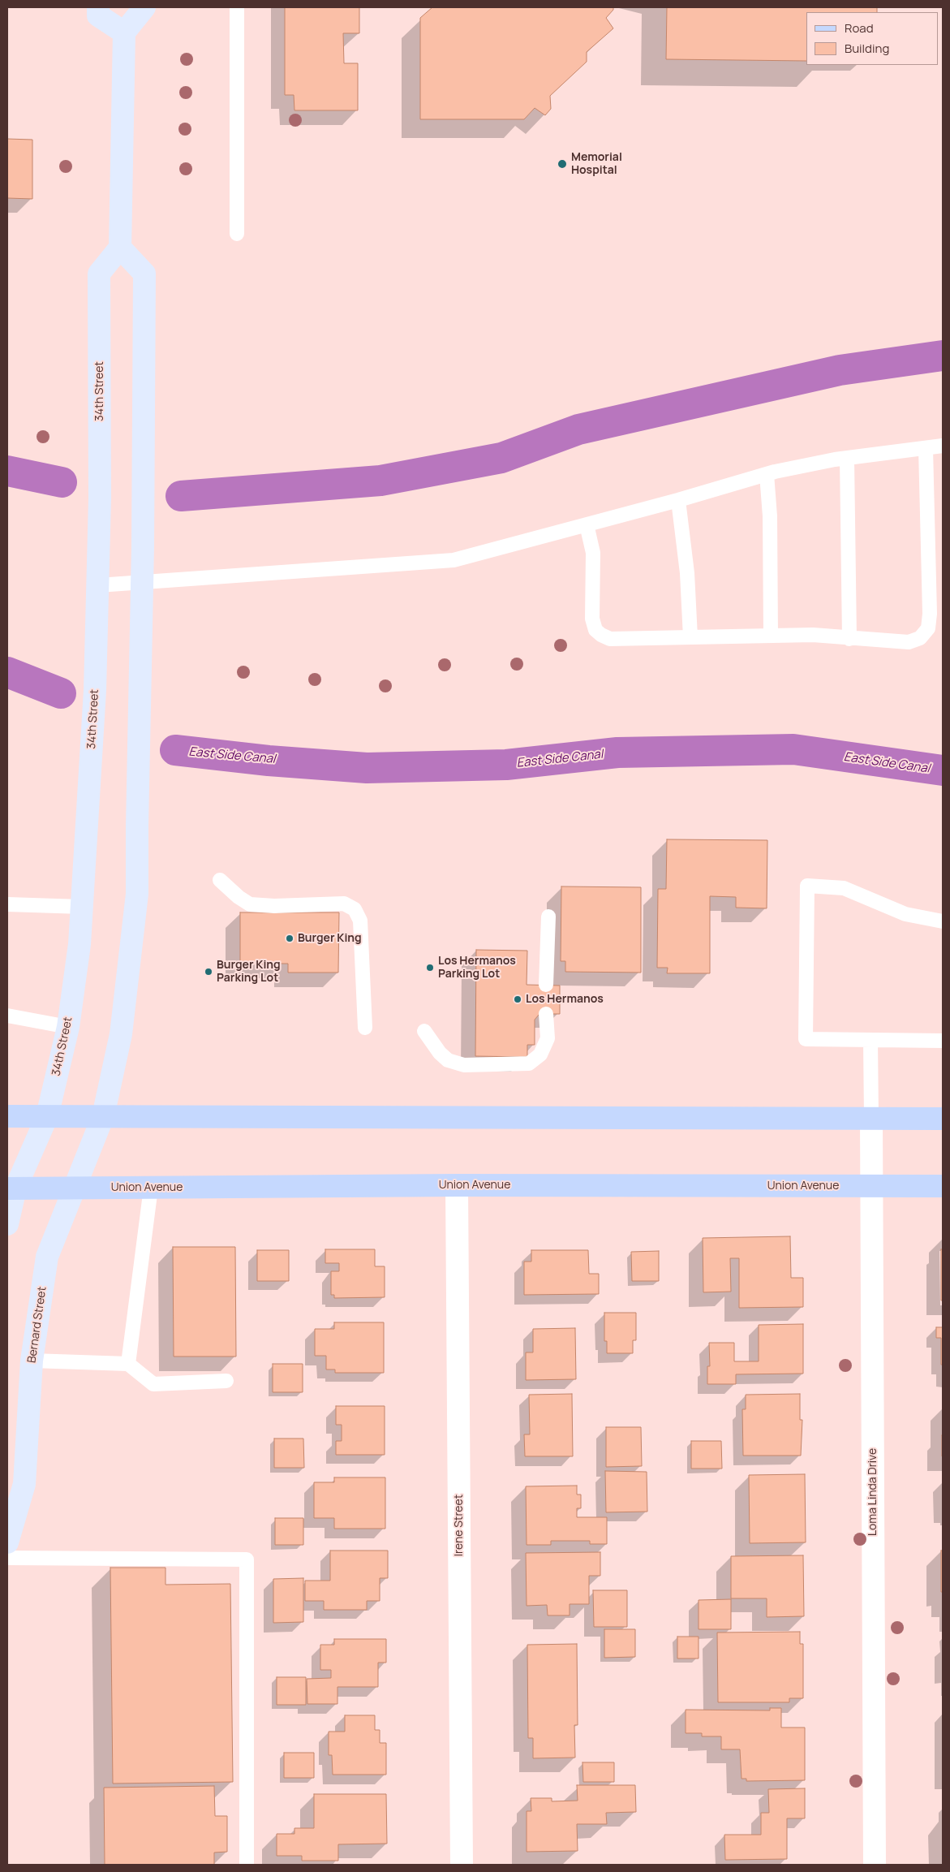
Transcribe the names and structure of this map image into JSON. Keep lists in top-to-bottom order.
{
  "streets": {
    "main road": ["Union Avenue"],
    "street": [
      "34th Street",
      "Bernard Street",
      "Loma Linda Drive",
      "Irene Street"
    ]
  },
  "crossings": [
    ["34th Street", "Union Avenue"],
    ["Union Avenue", "Bernard Street"],
    ["Union Avenue", "Loma Linda Drive"],
    ["Union Avenue", "Irene Street"]
  ],
  "water": ["East Side Canal"],
  "places": [
    "Memorial Hospital",
    "Burger King",
    "Los Hermanos Parking Lot",
    "Burger King Parking Lot",
    "Los Hermanos"
  ],
  "legend": ["Road", "Building"]
}
